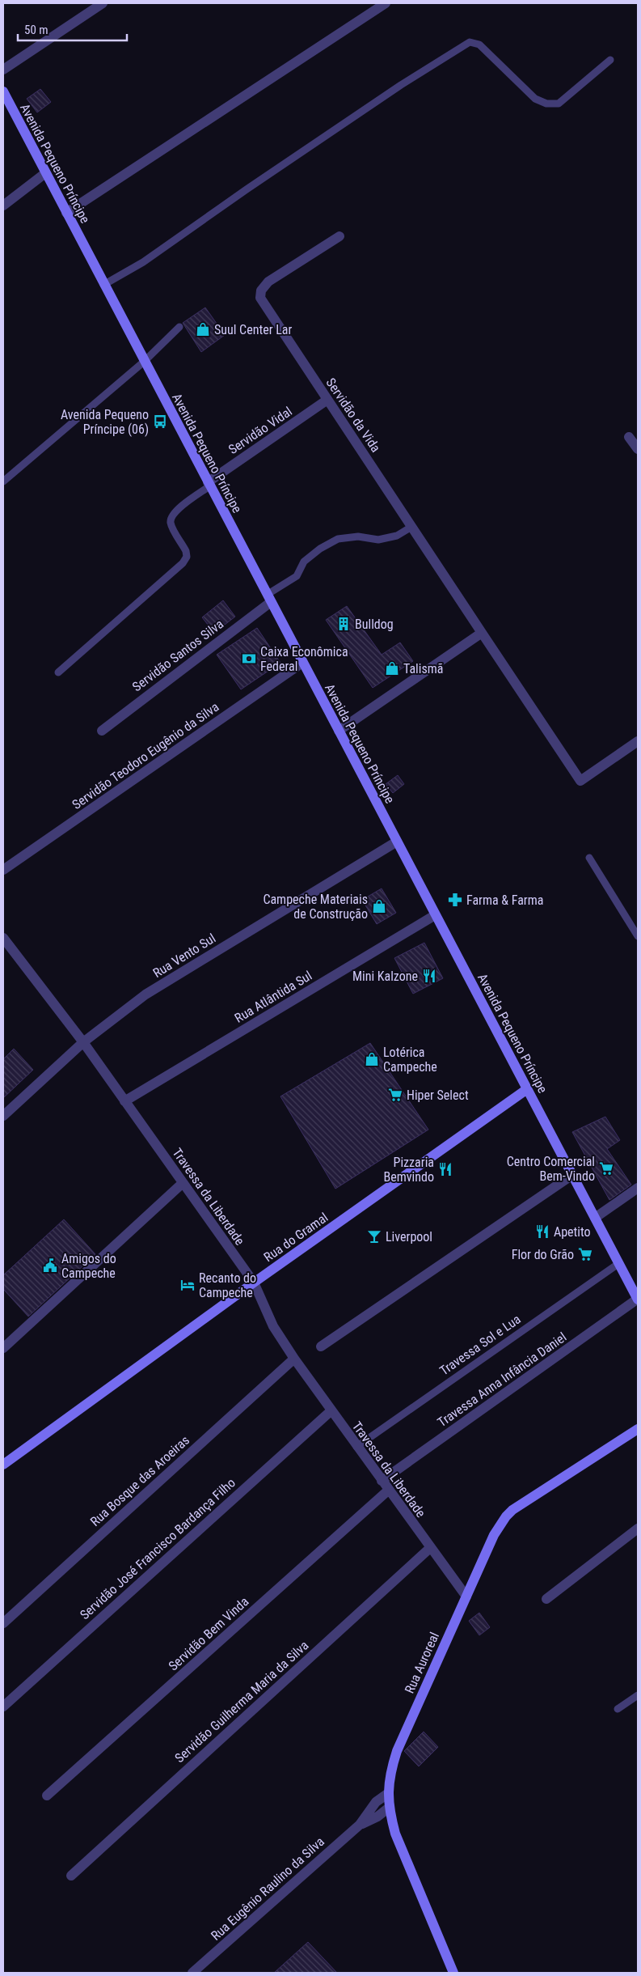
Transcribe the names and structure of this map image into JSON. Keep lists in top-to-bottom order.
{
  "streets": {
    "main road": ["Avenida Pequeno Príncipe", "Rua do Gramal", "Rua Auroreal"],
    "street": [
      "Servidão da Vida",
      "Servidão Vidal",
      "Servidão Santos Silva",
      "Servidão Teodoro Eugênio da Silva",
      "Rua Vento Sul",
      "Rua Atlântida Sul",
      "Travessa da Liberdade",
      "Travessa Anna Infância Daniel",
      "Rua Bosque das Aroeiras",
      "Servidão José Francisco Bardança Filho",
      "Servidão Bem Vinda",
      "Servidão Guilherma Maria da Silva",
      "Rua Eugênio Raulino da Silva"
    ],
    "lane": ["Travessa Sol e Lua"]
  },
  "crossings": [
    ["Avenida Pequeno Príncipe", "Servidão Vidal"],
    ["Avenida Pequeno Príncipe", "Servidão Santos Silva"],
    ["Avenida Pequeno Príncipe", "Servidão Teodoro Eugênio da Silva"],
    ["Avenida Pequeno Príncipe", "Rua Vento Sul"],
    ["Avenida Pequeno Príncipe", "Rua Atlântida Sul"],
    ["Avenida Pequeno Príncipe", "Rua do Gramal"],
    ["Avenida Pequeno Príncipe", "Travessa Sol e Lua"],
    ["Avenida Pequeno Príncipe", "Travessa Anna Infância Daniel"],
    ["Servidão da Vida", "Servidão Vidal"],
    ["Rua Vento Sul", "Travessa da Liberdade"],
    ["Rua Atlântida Sul", "Travessa da Liberdade"],
    ["Travessa da Liberdade", "Rua do Gramal"],
    ["Travessa da Liberdade", "Travessa Sol e Lua"],
    ["Travessa da Liberdade", "Travessa Anna Infância Daniel"],
    ["Travessa da Liberdade", "Rua Bosque das Aroeiras"],
    ["Travessa da Liberdade", "Servidão José Francisco Bardança Filho"],
    ["Travessa da Liberdade", "Servidão Bem Vinda"],
    ["Travessa da Liberdade", "Rua Auroreal"],
    ["Travessa da Liberdade", "Servidão Guilherma Maria da Silva"],
    ["Rua Auroreal", "Rua Eugênio Raulino da Silva"]
  ],
  "places": {
    "shop": [
      "Suul Center Lar",
      "Talismã",
      "Campeche Materiais de Construção",
      "Lotérica Campeche"
    ],
    "bus stop": ["Avenida Pequeno Príncipe (06)"],
    "building": ["Bulldog"],
    "bank": ["Caixa Econômica Federal"],
    "pharmacy": ["Farma & Farma"],
    "restaurant": ["Mini Kalzone", "Pizzaria Bemvindo", "Apetito"],
    "supermarket": ["Hiper Select", "Centro Comercial Bem-Vindo", "Flor do Grão"],
    "bar": ["Liverpool"],
    "public building": ["Amigos do Campeche"],
    "hotel": ["Recanto do Campeche"]
  },
  "scale_bar": "50 m"
}
